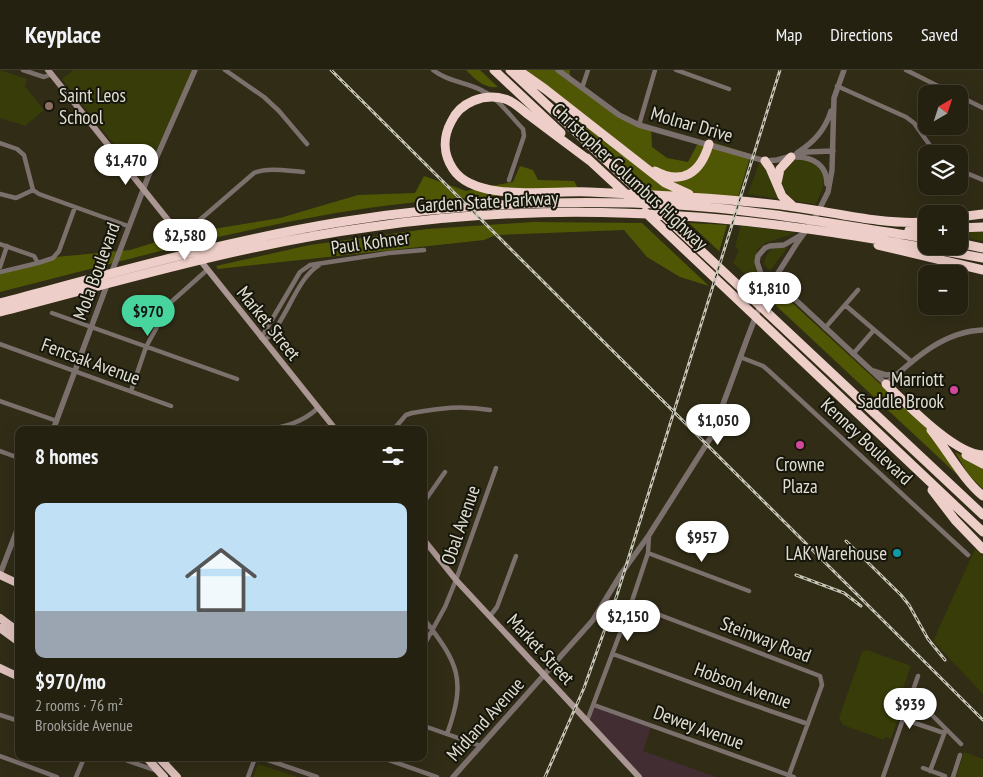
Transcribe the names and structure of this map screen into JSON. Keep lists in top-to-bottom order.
{
  "streets": {
    "highway": ["Christopher Columbus Highway", "Garden State Parkway"],
    "main road": ["Market Street"],
    "street": [
      "Molnar Drive",
      "Paul Kohner",
      "Mola Boulevard",
      "Fencsak Avenue",
      "Kenney Boulevard",
      "Obal Avenue",
      "Steinway Road",
      "Hobson Avenue",
      "Midland Avenue",
      "Dewey Avenue"
    ]
  },
  "crossings": [
    ["Paul Kohner", "Market Street"],
    ["Mola Boulevard", "Market Street"],
    ["Mola Boulevard", "Fencsak Avenue"],
    ["Market Street", "Obal Avenue"],
    ["Market Street", "Midland Avenue"],
    ["Kenney Boulevard", "Midland Avenue"],
    ["Steinway Road", "Hobson Avenue"],
    ["Steinway Road", "Dewey Avenue"]
  ],
  "places": [
    "Saint Leos School",
    "Marriott Saddle Brook",
    "Crowne Plaza",
    "LAK Warehouse"
  ],
  "north": "top right",
  "page": {
    "header": "Keyplace",
    "nav": ["Map", "Directions", "Saved"],
    "map_buttons": ["+", "−"],
    "price": [
      "$1,470",
      "$2,580",
      "$1,810",
      "$970",
      "$1,050",
      "$957",
      "$2,150",
      "$939"
    ],
    "heading": "8 homes",
    "list": [
      {
        "name": "$970/mo",
        "note": "2 rooms · 76 m² · Brookside Avenue"
      }
    ]
  }
}
